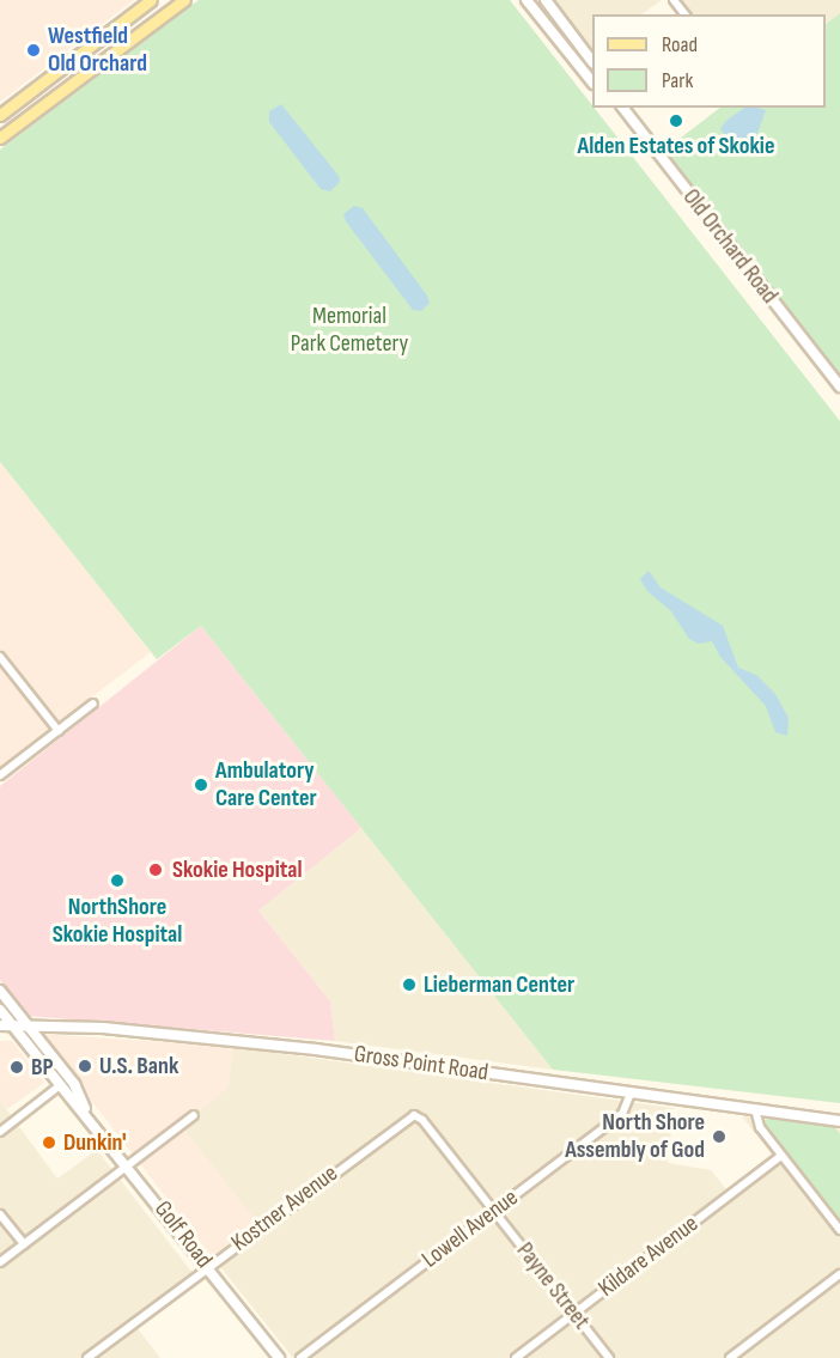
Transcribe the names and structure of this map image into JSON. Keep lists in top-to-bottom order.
{
  "streets": {
    "main road": ["Old Orchard Road", "Gross Point Road", "Golf Road"],
    "street": [
      "Kostner Avenue",
      "Lowell Avenue",
      "Kildare Avenue",
      "Payne Street"
    ]
  },
  "crossings": [
    ["Gross Point Road", "Lowell Avenue"],
    ["Gross Point Road", "Golf Road"],
    ["Kostner Avenue", "Golf Road"],
    ["Kostner Avenue", "Payne Street"],
    ["Lowell Avenue", "Payne Street"],
    ["Kildare Avenue", "Payne Street"]
  ],
  "parks": ["Memorial Park Cemetery"],
  "places": [
    "Westfield Old Orchard",
    "Alden Estates of Skokie",
    "Ambulatory Care Center",
    "Skokie Hospital",
    "NorthShore Skokie Hospital",
    "Lieberman Center",
    "U.S. Bank",
    "BP",
    "North Shore Assembly of God",
    "Dunkin'"
  ],
  "legend": ["Road", "Park"]
}
